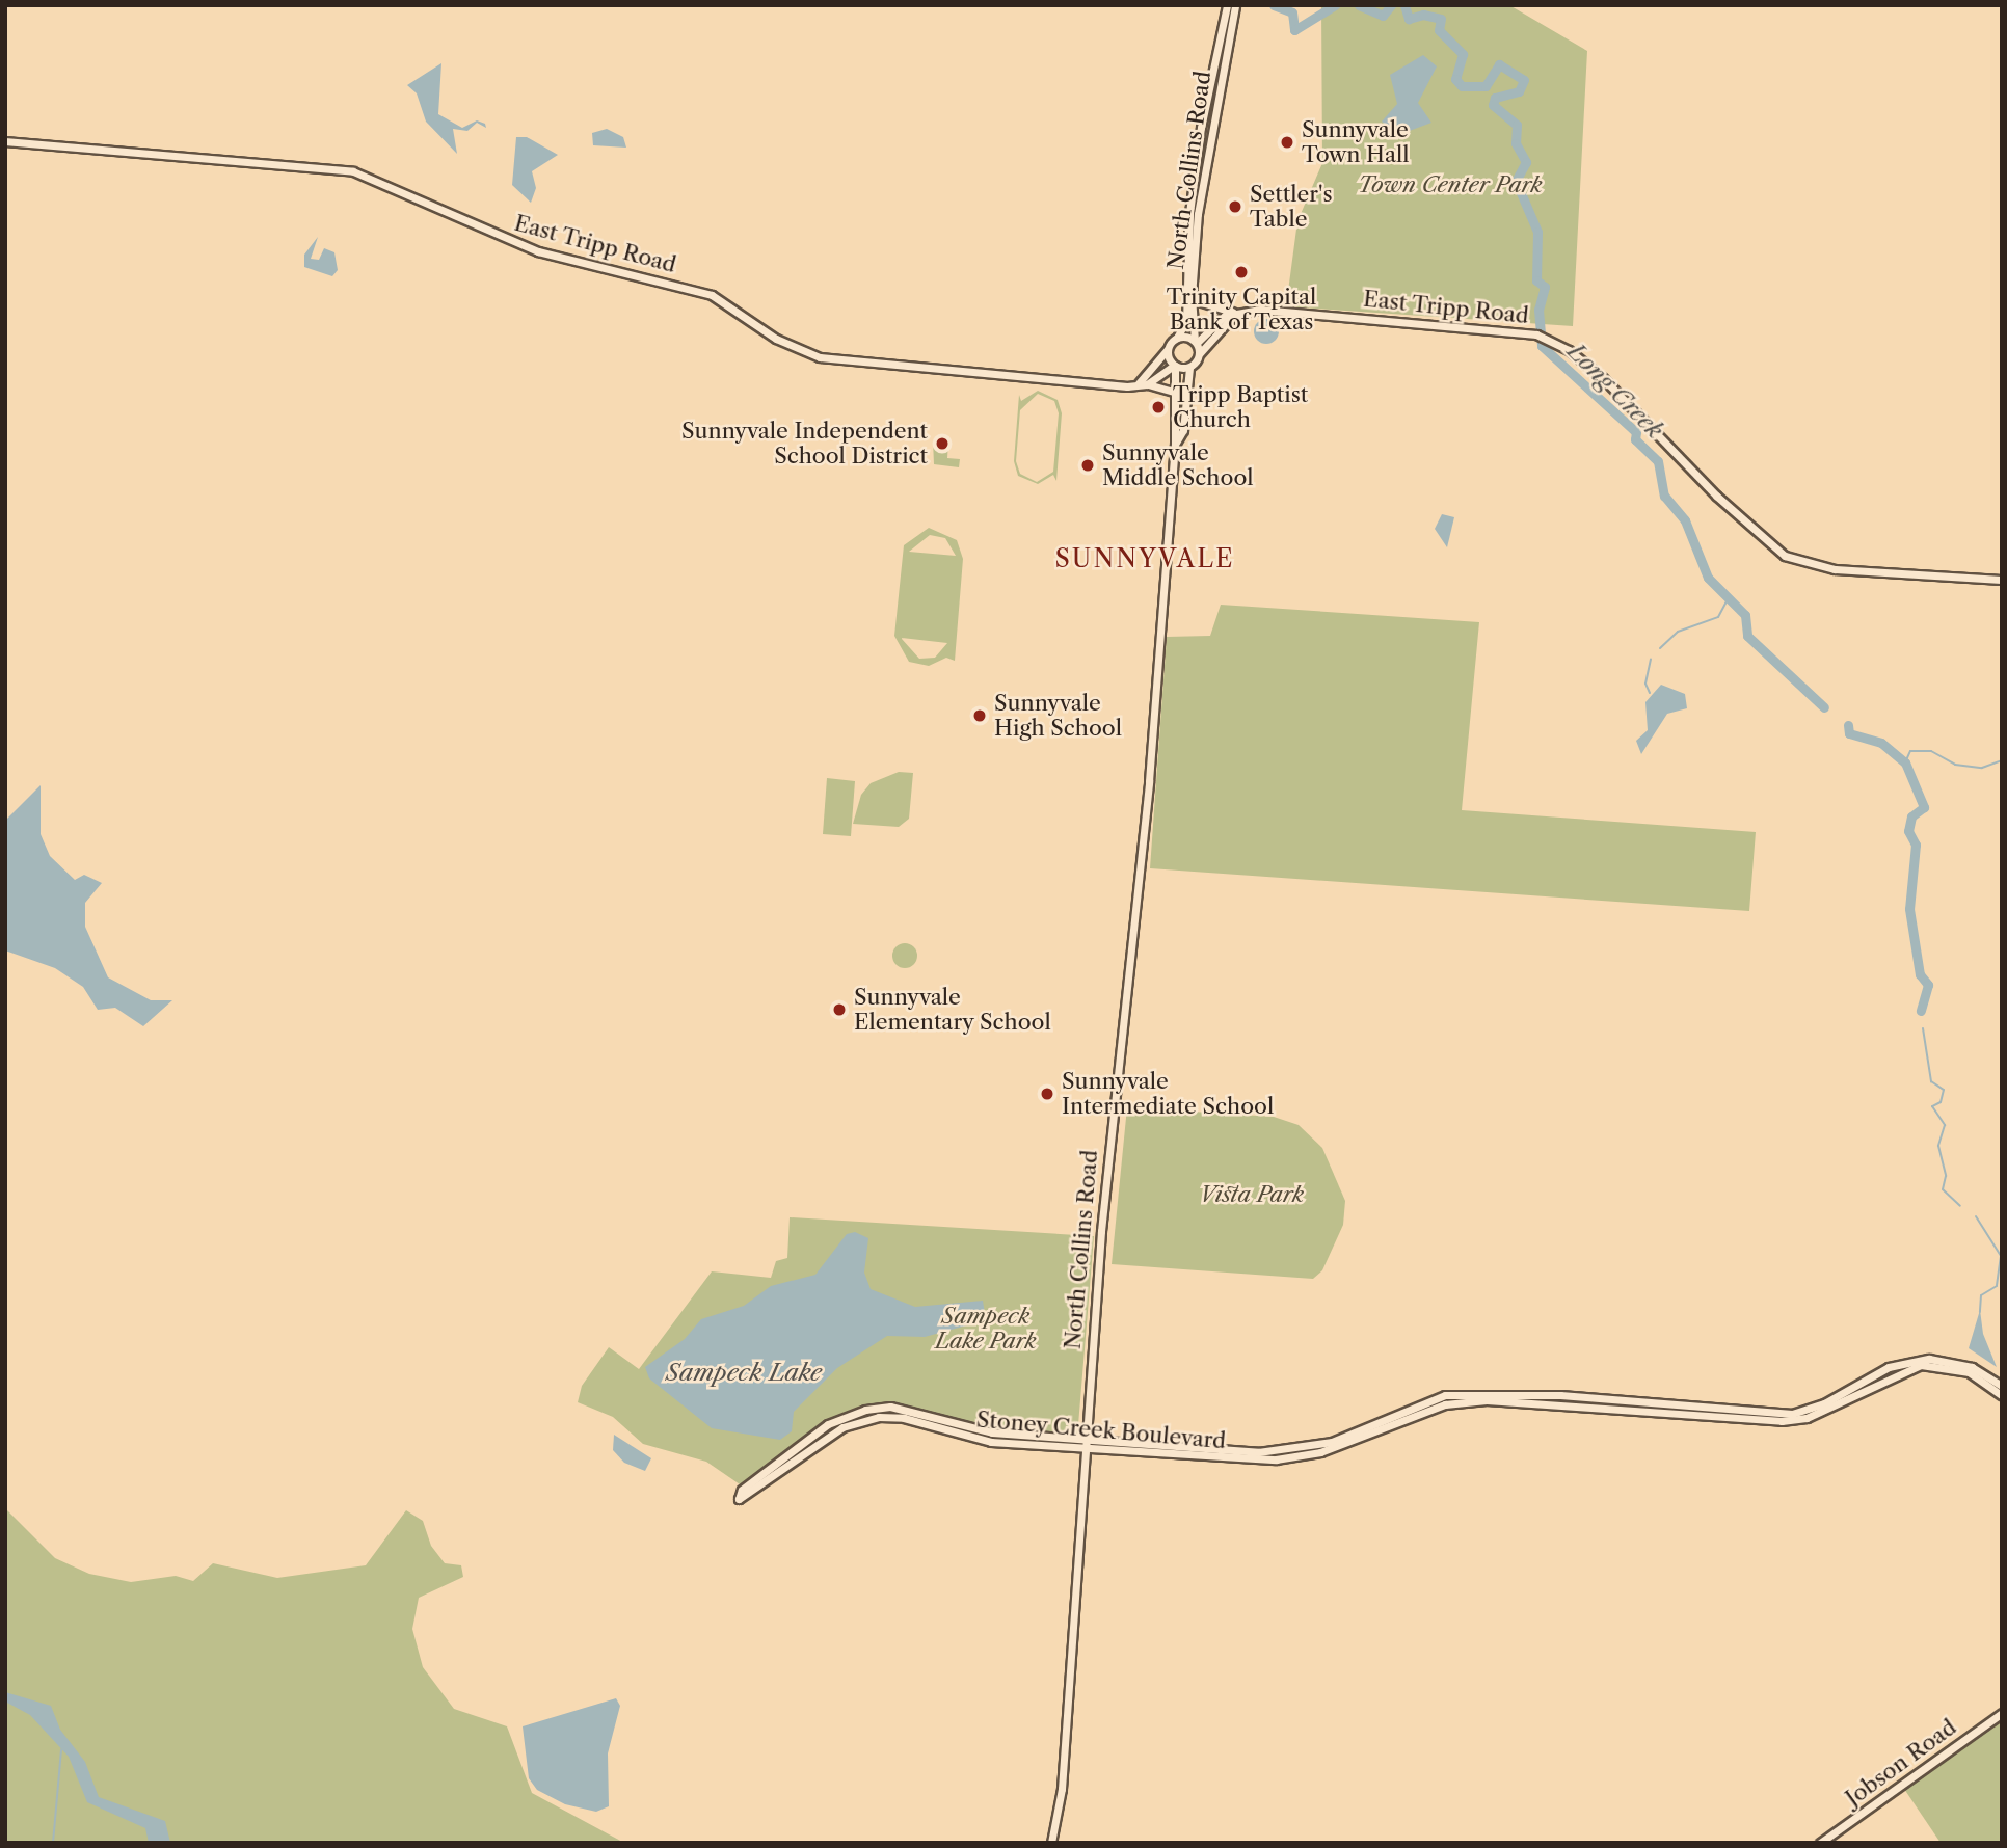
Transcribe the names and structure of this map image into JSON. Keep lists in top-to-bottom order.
{
  "streets": {
    "street": [
      "North Collins Road",
      "East Tripp Road",
      "Stoney Creek Boulevard",
      "Jobson Road"
    ]
  },
  "crossings": [
    ["North Collins Road", "East Tripp Road"],
    ["North Collins Road", "Stoney Creek Boulevard"]
  ],
  "districts": ["SUNNYVALE"],
  "water": ["Long Creek", "Sampeck Lake"],
  "parks": ["Town Center Park", "Vista Park", "Sampeck Lake Park"],
  "places": [
    "Sunnyvale Town Hall",
    "Settler's Table",
    "Trinity Capital Bank of Texas",
    "Tripp Baptist Church",
    "Sunnyvale Independent School District",
    "Sunnyvale Middle School",
    "Sunnyvale High School",
    "Sunnyvale Elementary School",
    "Sunnyvale Intermediate School"
  ]
}
